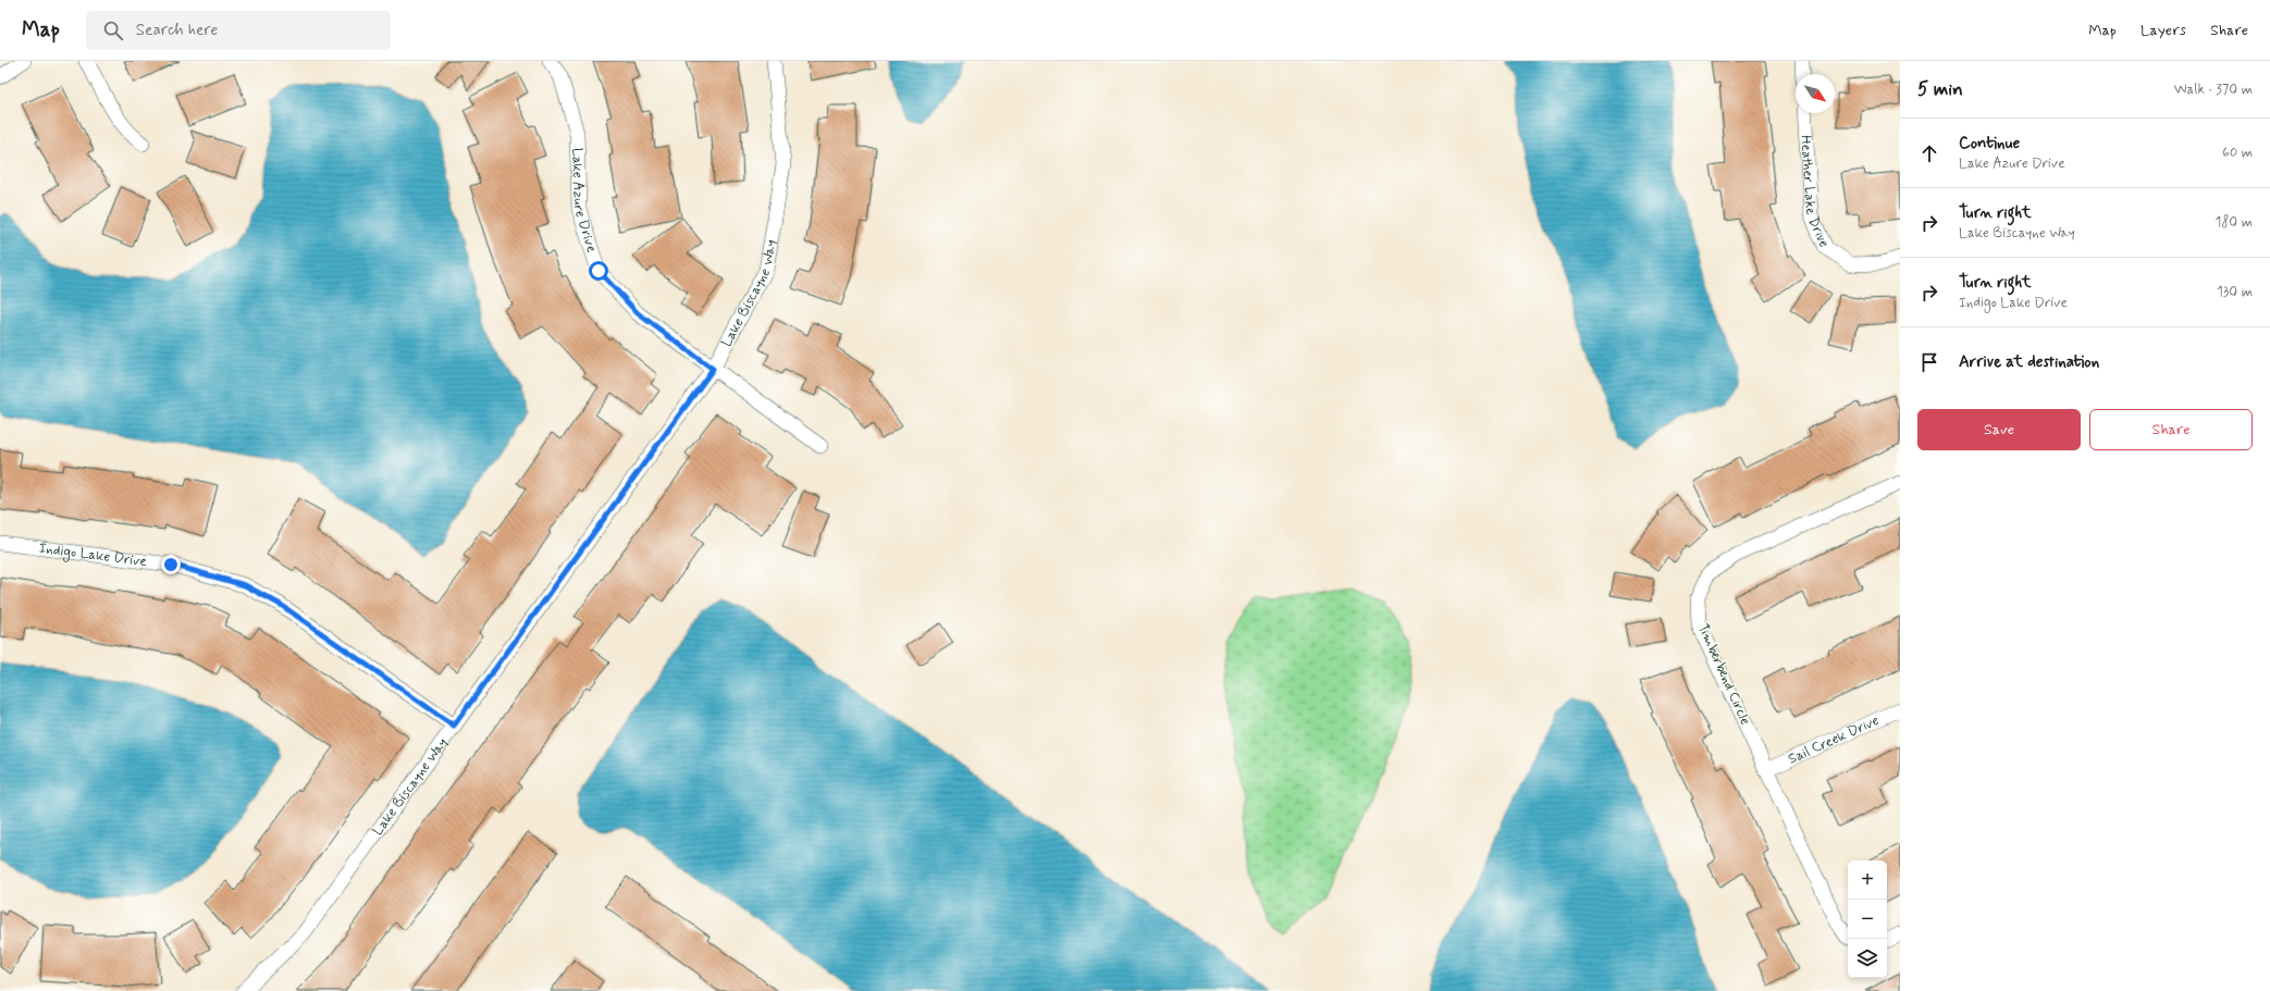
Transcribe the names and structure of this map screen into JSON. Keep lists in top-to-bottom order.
{
  "streets": {
    "street": [
      "Heather Lake Drive",
      "Lake Azure Drive",
      "Lake Biscayne Way",
      "Indigo Lake Drive",
      "Timberbend Circle",
      "Sail Creek Drive"
    ]
  },
  "crossings": [
    ["Lake Azure Drive", "Lake Biscayne Way"],
    ["Lake Biscayne Way", "Indigo Lake Drive"],
    ["Timberbend Circle", "Sail Creek Drive"]
  ],
  "north": "bottom right",
  "page": {
    "header": "Map",
    "search": "Search here",
    "nav": ["Map", "Layers", "Share"],
    "heading": ["5 min", "Walk · 370 m"],
    "list": [
      ["Continue", "Lake Azure Drive", "60 m"],
      ["Turn right", "Lake Biscayne Way", "180 m"],
      ["Turn right", "Indigo Lake Drive", "130 m"],
      "Arrive at destination"
    ],
    "buttons": ["Save", "Share"],
    "map_buttons": ["+", "−"]
  }
}
